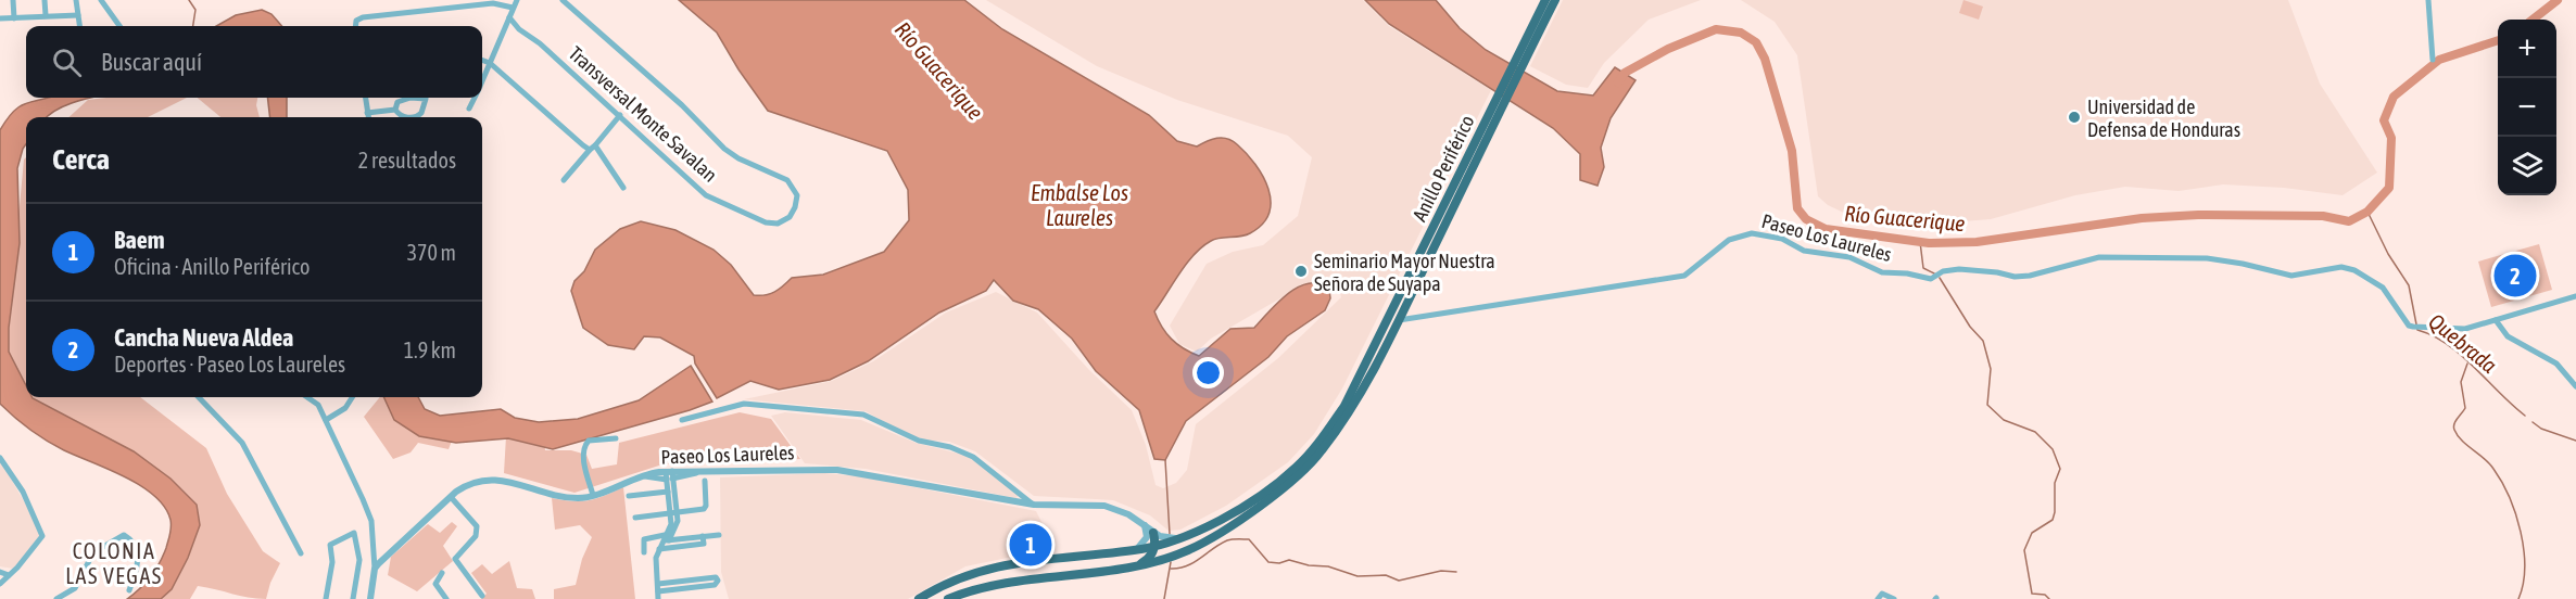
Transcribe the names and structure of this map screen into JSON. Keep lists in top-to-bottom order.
{
  "streets": {
    "highway": ["Anillo Periférico"],
    "street": ["Transversal Monte Savalan", "Paseo Los Laureles"]
  },
  "crossings": [
    ["Anillo Periférico", "Paseo Los Laureles"]
  ],
  "districts": ["COLONIA LAS VEGAS"],
  "water": ["Río Guacerique", "Embalse Los Laureles", "Quebrada"],
  "places": ["Universidad de Defensa de Honduras", "Seminario Mayor Nuestra Señora de Suyapa"],
  "page": {
    "map_buttons": ["+", "−"],
    "search": "Buscar aquí",
    "heading": ["Cerca", "2 resultados"],
    "list": [
      {
        "mark": "1",
        "name": "Baem",
        "note": "Oficina · Anillo Periférico",
        "value": "370 m"
      },
      {
        "mark": "2",
        "name": "Cancha Nueva Aldea",
        "note": "Deportes · Paseo Los Laureles",
        "value": "1.9 km"
      }
    ],
    "pins": ["2", "1"]
  }
}
